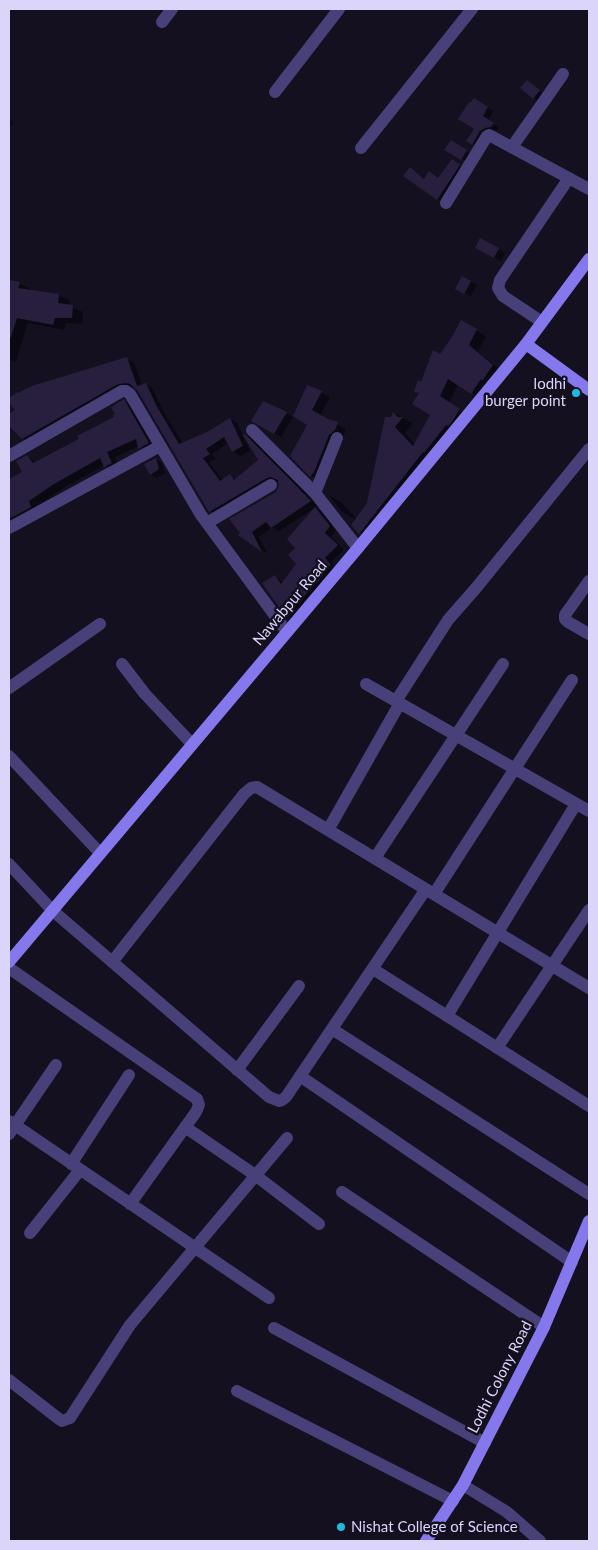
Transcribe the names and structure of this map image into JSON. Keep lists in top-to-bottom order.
{
  "streets": {
    "street": ["Nawabpur Road", "Lodhi Colony Road"]
  },
  "places": ["lodhi burger point", "Nishat College of Science"]
}
